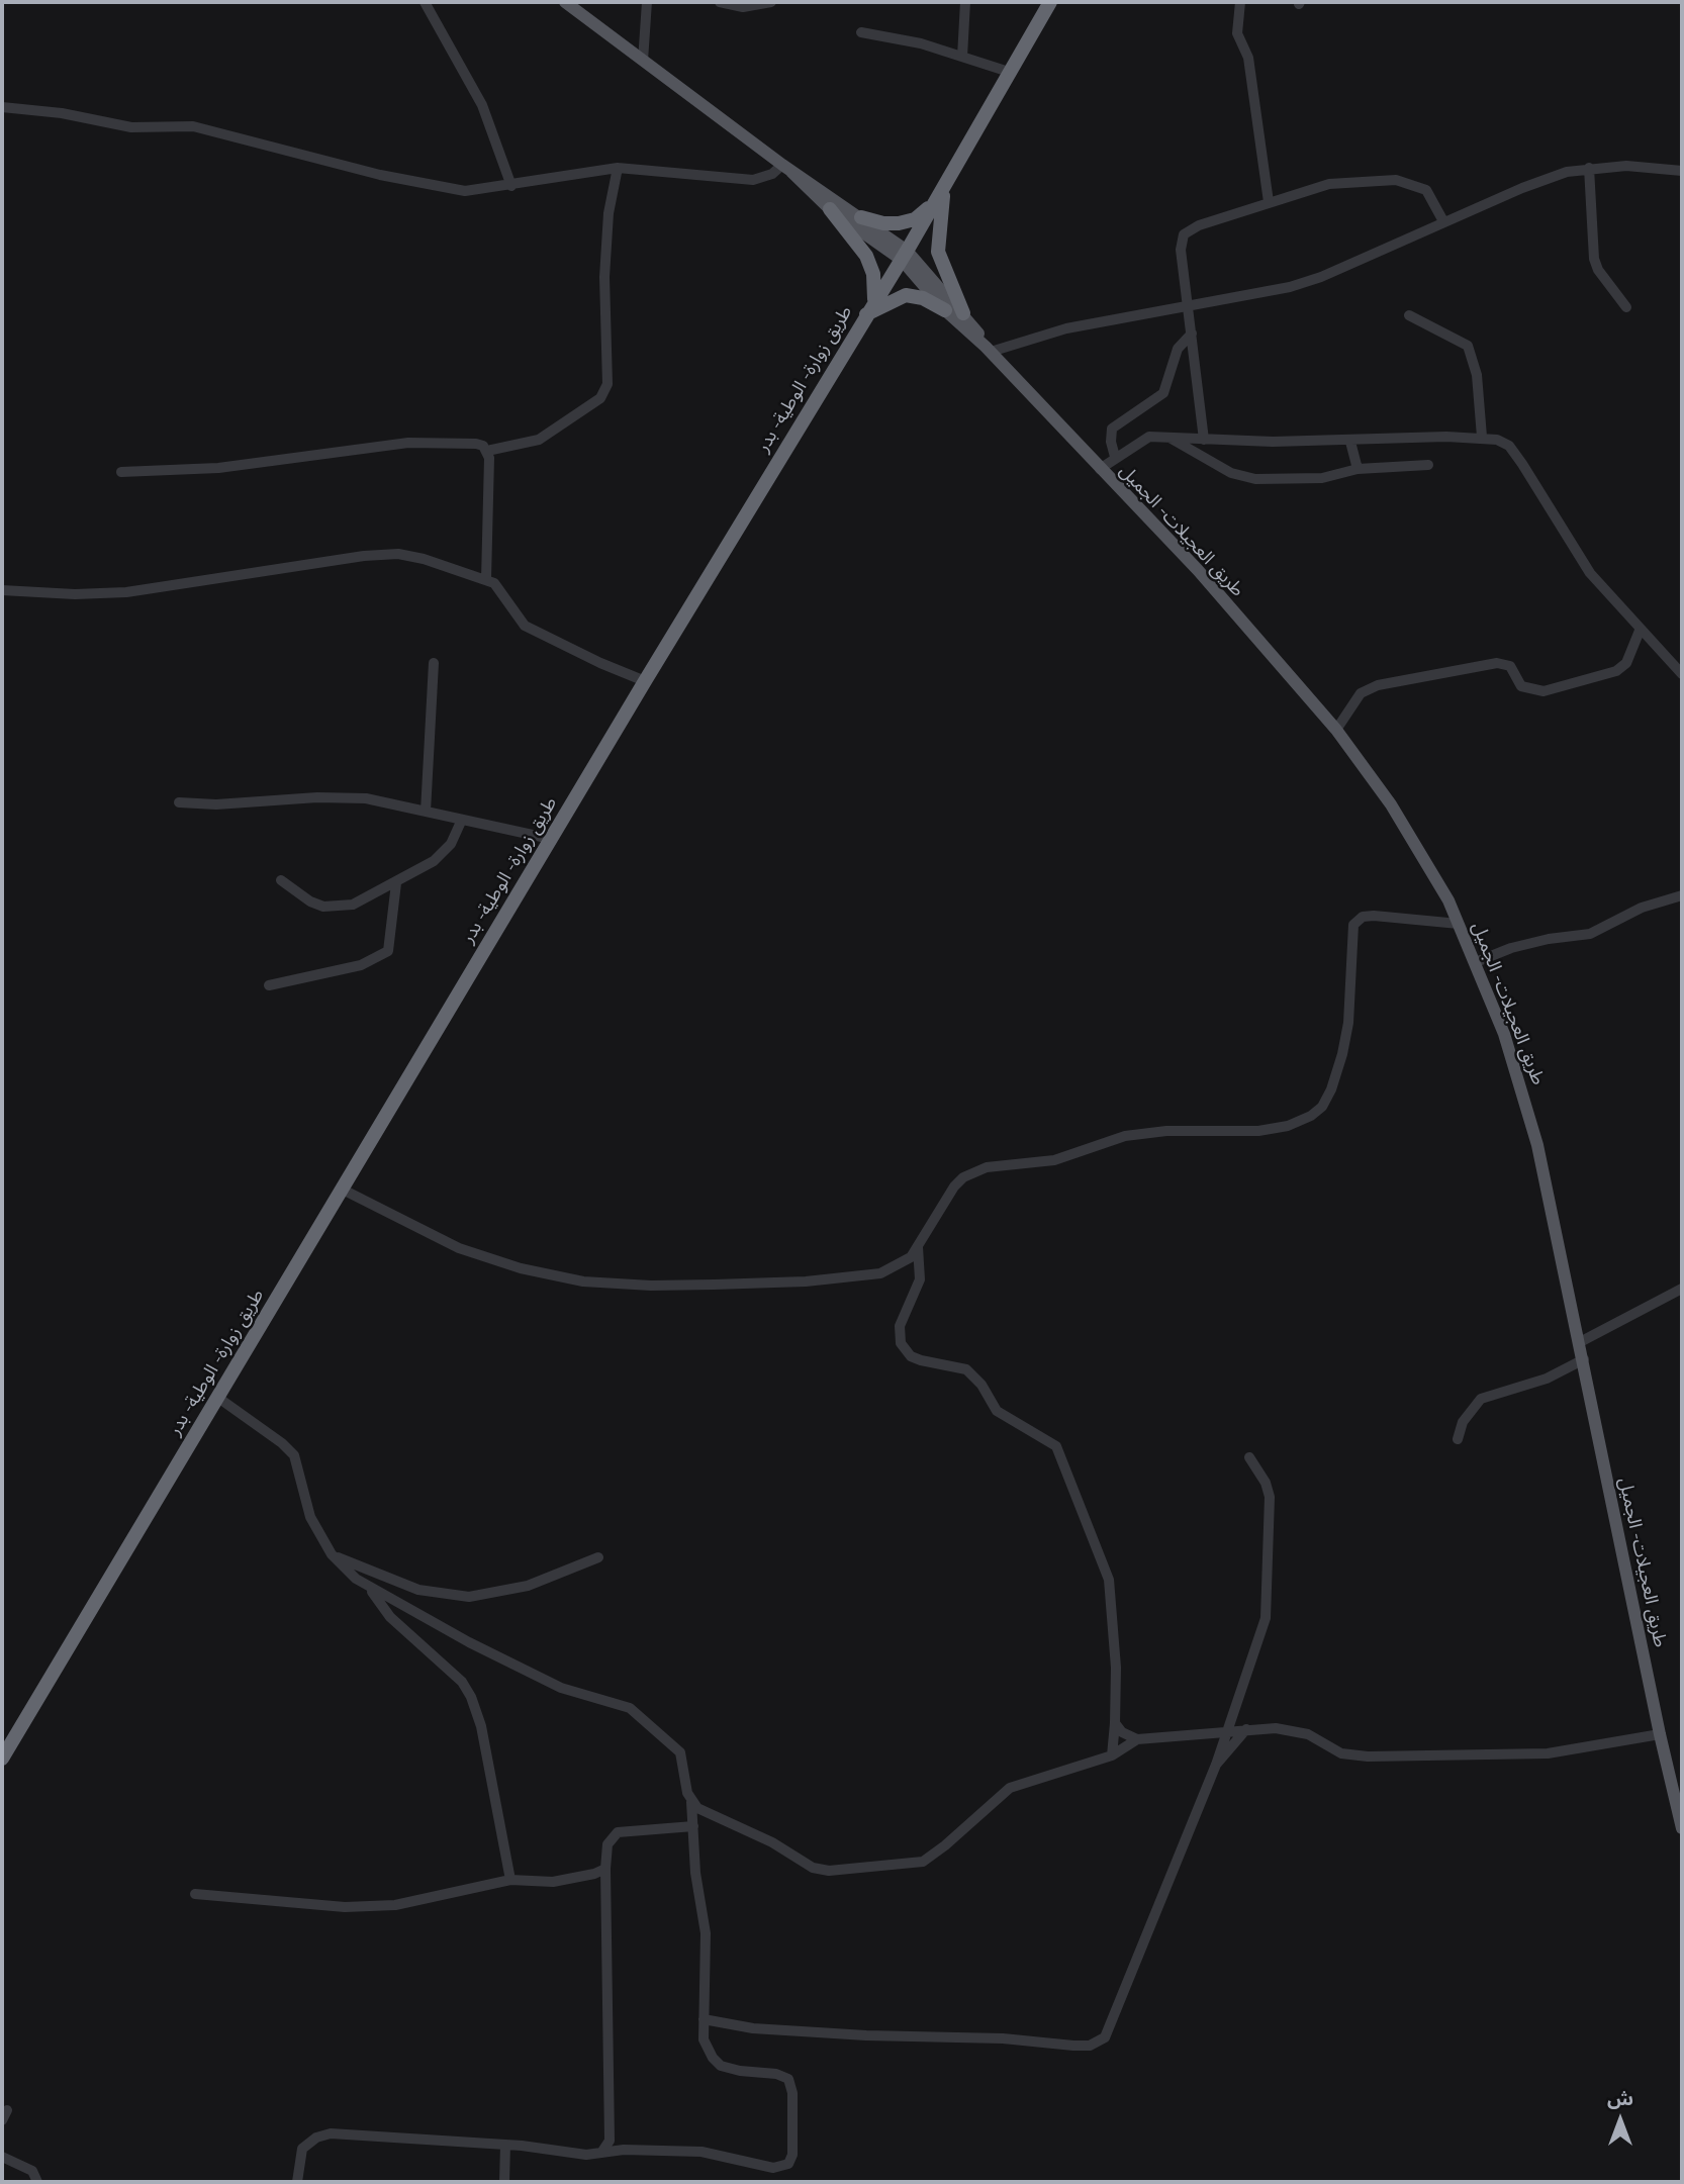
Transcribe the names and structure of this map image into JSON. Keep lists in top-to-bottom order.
{
  "streets": {
    "highway": ["طريق زوارة- الوطية- بدر"],
    "main road": ["طريق العجيلات- الجميل"]
  },
  "north": "top"
}
